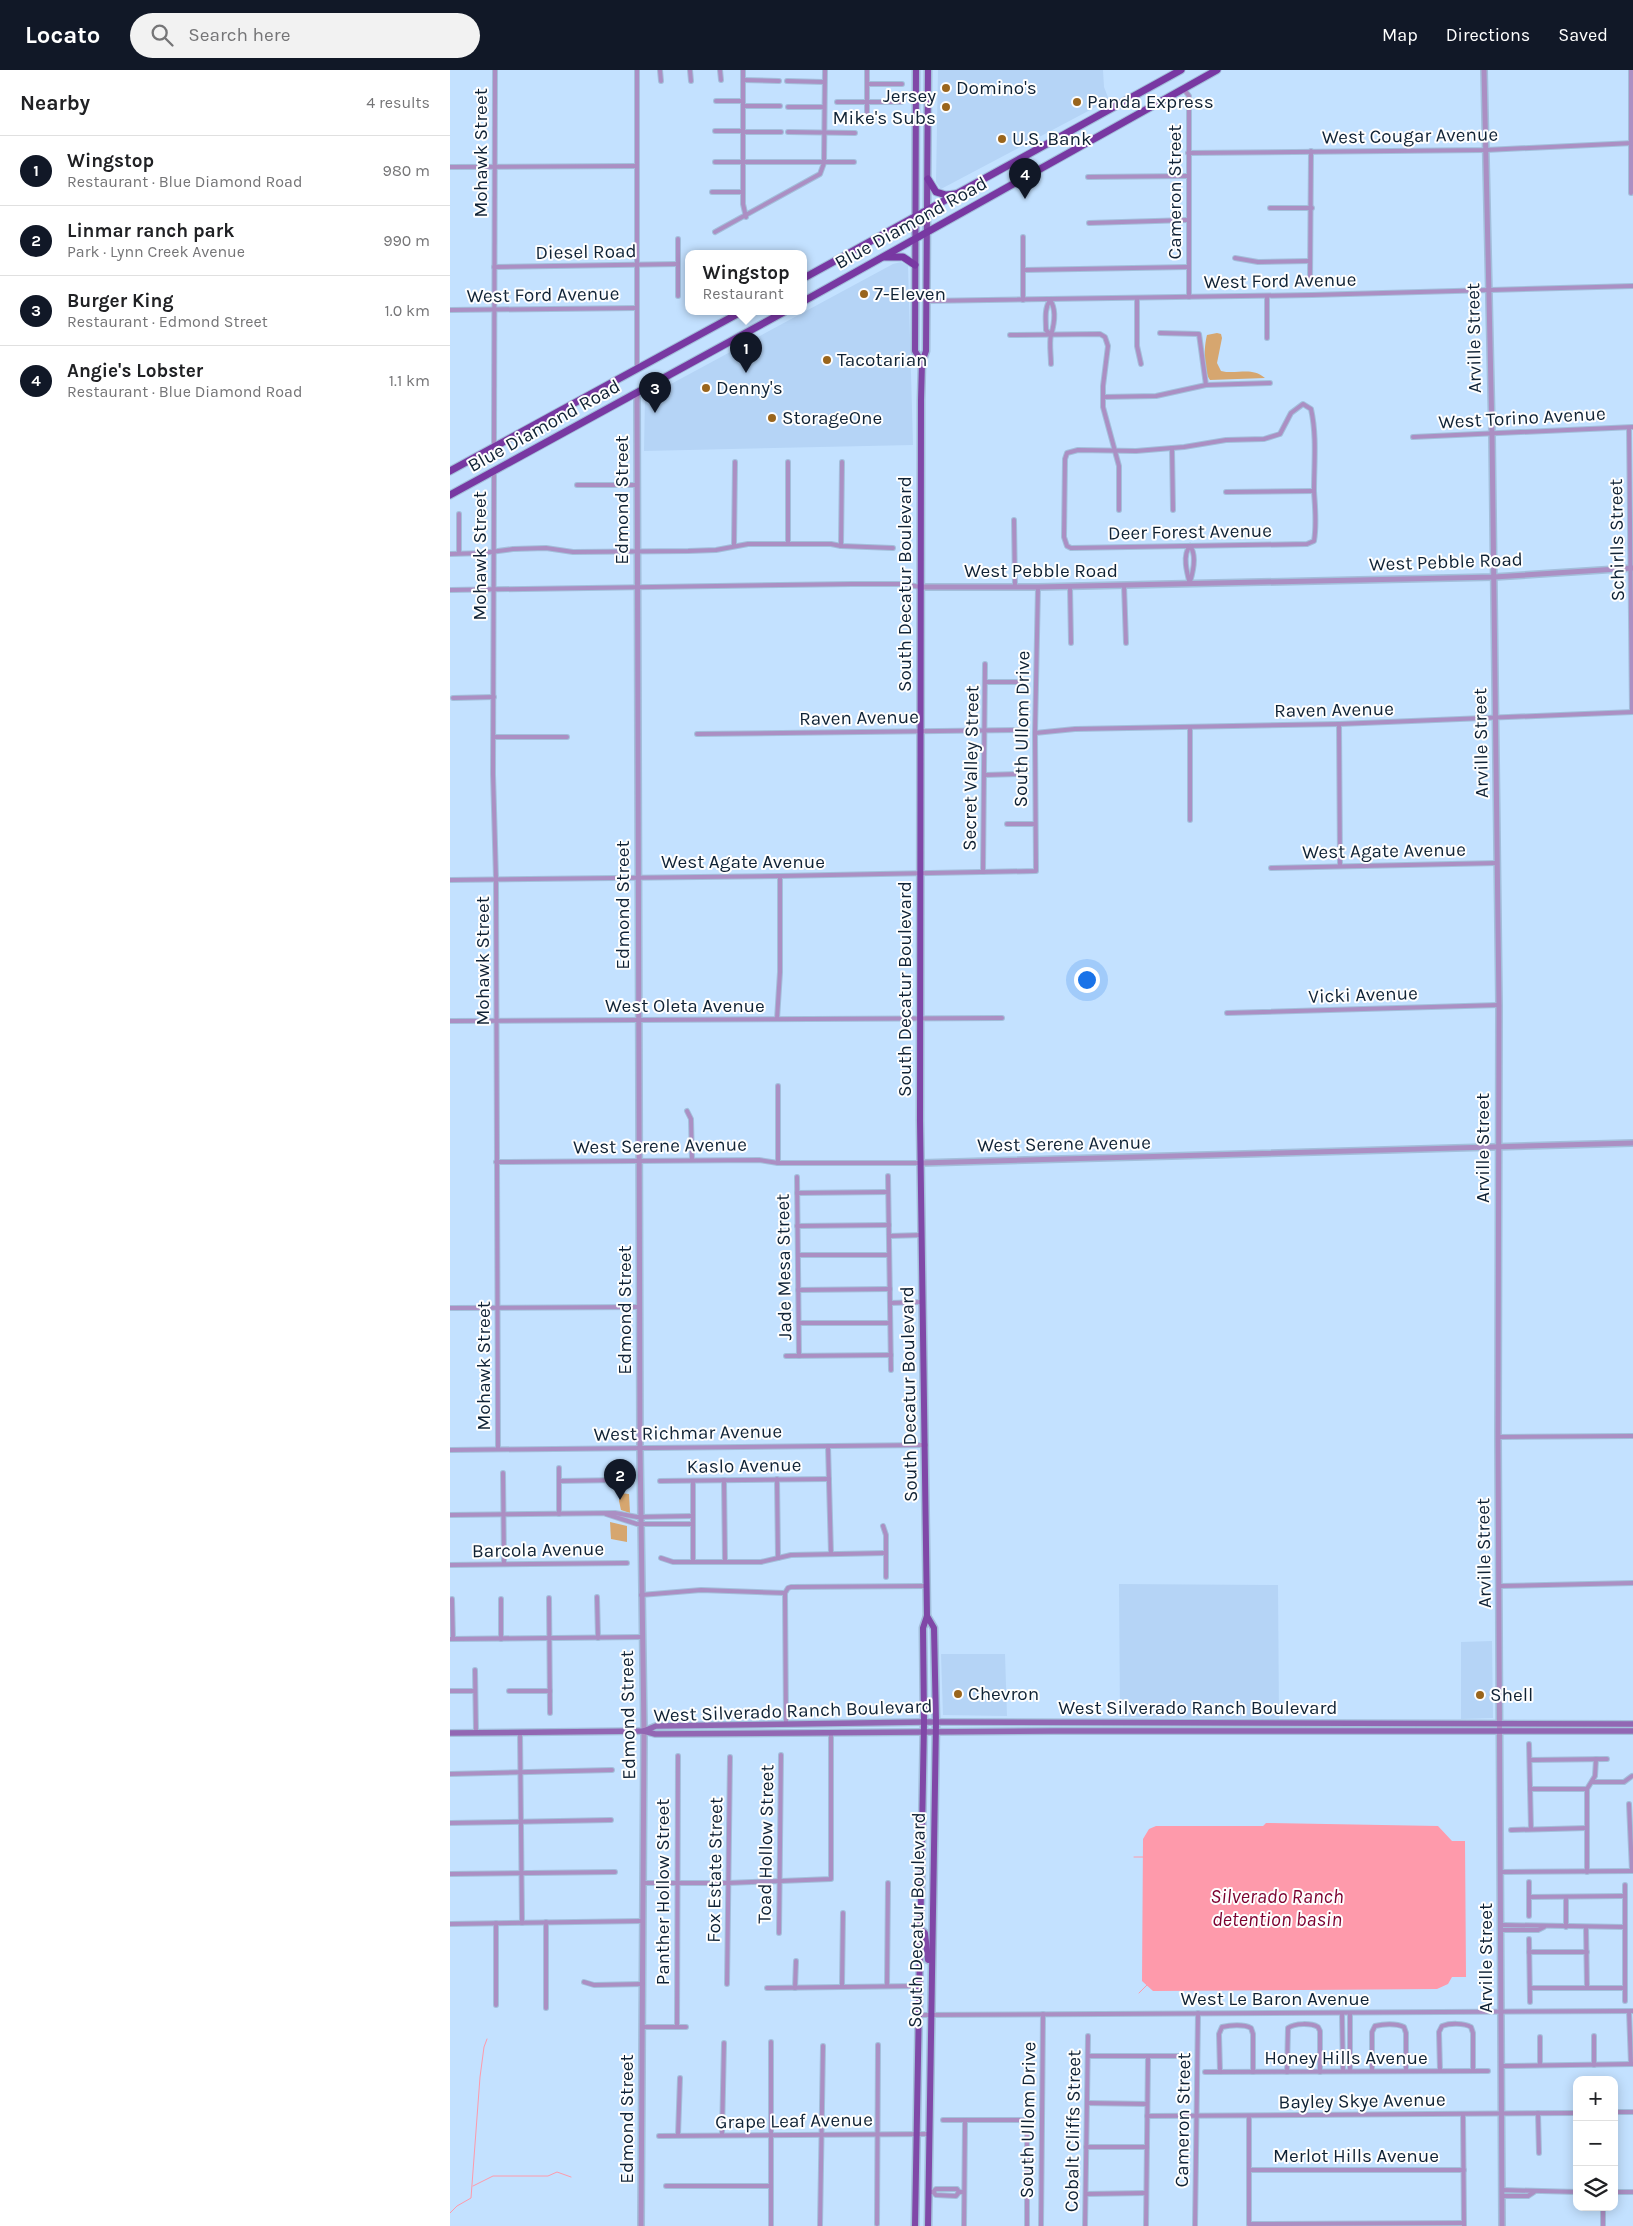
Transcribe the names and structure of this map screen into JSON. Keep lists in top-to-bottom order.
{
  "streets": {
    "highway": ["Blue Diamond Road"],
    "main road": ["South Decatur Boulevard", "West Silverado Ranch Boulevard"],
    "street": [
      "West Cougar Avenue",
      "Mohawk Street",
      "Cameron Street",
      "Diesel Road",
      "West Ford Avenue",
      "Arville Street",
      "West Torino Avenue",
      "Edmond Street",
      "Deer Forest Avenue",
      "Schirlls Street",
      "West Pebble Road",
      "Raven Avenue",
      "South Ullom Drive",
      "Secret Valley Street",
      "West Agate Avenue",
      "Vicki Avenue",
      "West Oleta Avenue",
      "West Serene Avenue",
      "Jade Mesa Street",
      "West Richmar Avenue",
      "Kaslo Avenue",
      "Barcola Avenue",
      "Toad Hollow Street",
      "Fox Estate Street",
      "Panther Hollow Street",
      "West Le Baron Avenue",
      "Honey Hills Avenue",
      "Bayley Skye Avenue",
      "Grape Leaf Avenue",
      "Cobalt Cliffs Street",
      "Merlot Hills Avenue"
    ]
  },
  "crossings": [
    ["West Cougar Avenue", "Cameron Street"],
    ["West Cougar Avenue", "Arville Street"],
    ["Mohawk Street", "Blue Diamond Road"],
    ["Mohawk Street", "Diesel Road"],
    ["Mohawk Street", "West Ford Avenue"],
    ["Mohawk Street", "West Pebble Road"],
    ["Mohawk Street", "West Agate Avenue"],
    ["Mohawk Street", "West Oleta Avenue"],
    ["Mohawk Street", "West Serene Avenue"],
    ["Mohawk Street", "West Richmar Avenue"],
    ["Cameron Street", "Blue Diamond Road"],
    ["Cameron Street", "West Ford Avenue"],
    ["Cameron Street", "West Le Baron Avenue"],
    ["Cameron Street", "Bayley Skye Avenue"],
    ["Blue Diamond Road", "Edmond Street"],
    ["Blue Diamond Road", "South Decatur Boulevard"],
    ["West Ford Avenue", "Arville Street"],
    ["West Ford Avenue", "South Decatur Boulevard"],
    ["Arville Street", "West Torino Avenue"],
    ["Arville Street", "West Pebble Road"],
    ["Arville Street", "Raven Avenue"],
    ["Arville Street", "West Agate Avenue"],
    ["Arville Street", "Vicki Avenue"],
    ["Arville Street", "West Serene Avenue"],
    ["Arville Street", "West Silverado Ranch Boulevard"],
    ["Arville Street", "West Le Baron Avenue"],
    ["Arville Street", "Bayley Skye Avenue"],
    ["West Torino Avenue", "Schirlls Street"],
    ["Edmond Street", "West Pebble Road"],
    ["Edmond Street", "West Agate Avenue"],
    ["Edmond Street", "West Oleta Avenue"],
    ["Edmond Street", "West Serene Avenue"],
    ["Edmond Street", "West Richmar Avenue"],
    ["Edmond Street", "West Silverado Ranch Boulevard"],
    ["Schirlls Street", "West Pebble Road"],
    ["Schirlls Street", "Raven Avenue"],
    ["West Pebble Road", "South Decatur Boulevard"],
    ["West Pebble Road", "South Ullom Drive"],
    ["South Decatur Boulevard", "Raven Avenue"],
    ["South Decatur Boulevard", "West Agate Avenue"],
    ["South Decatur Boulevard", "West Oleta Avenue"],
    ["South Decatur Boulevard", "West Serene Avenue"],
    ["South Decatur Boulevard", "West Richmar Avenue"],
    ["South Decatur Boulevard", "West Silverado Ranch Boulevard"],
    ["South Decatur Boulevard", "West Le Baron Avenue"],
    ["South Decatur Boulevard", "Grape Leaf Avenue"],
    ["Raven Avenue", "South Ullom Drive"],
    ["Raven Avenue", "Secret Valley Street"],
    ["South Ullom Drive", "West Agate Avenue"],
    ["South Ullom Drive", "West Le Baron Avenue"],
    ["Secret Valley Street", "West Agate Avenue"]
  ],
  "water": ["Silverado Ranch detention basin"],
  "places": [
    "Domino's",
    "Panda Express",
    "Jersey Mike's Subs",
    "U.S. Bank",
    "7-Eleven",
    "Tacotarian",
    "Denny's",
    "StorageOne",
    "Chevron",
    "Shell"
  ],
  "page": {
    "header": "Locato",
    "search": "Search here",
    "nav": ["Map", "Directions", "Saved"],
    "heading": ["Nearby", "4 results"],
    "list": [
      {
        "mark": "1",
        "name": "Wingstop",
        "note": "Restaurant · Blue Diamond Road",
        "value": "980 m"
      },
      {
        "mark": "2",
        "name": "Linmar ranch park",
        "note": "Park · Lynn Creek Avenue",
        "value": "990 m"
      },
      {
        "mark": "3",
        "name": "Burger King",
        "note": "Restaurant · Edmond Street",
        "value": "1.0 km"
      },
      {
        "mark": "4",
        "name": "Angie's Lobster",
        "note": "Restaurant · Blue Diamond Road",
        "value": "1.1 km"
      }
    ],
    "pins": [
      "4",
      "1",
      "3",
      "2"
    ],
    "popup": ["Wingstop", "Restaurant"],
    "map_buttons": ["+", "−"]
  }
}
